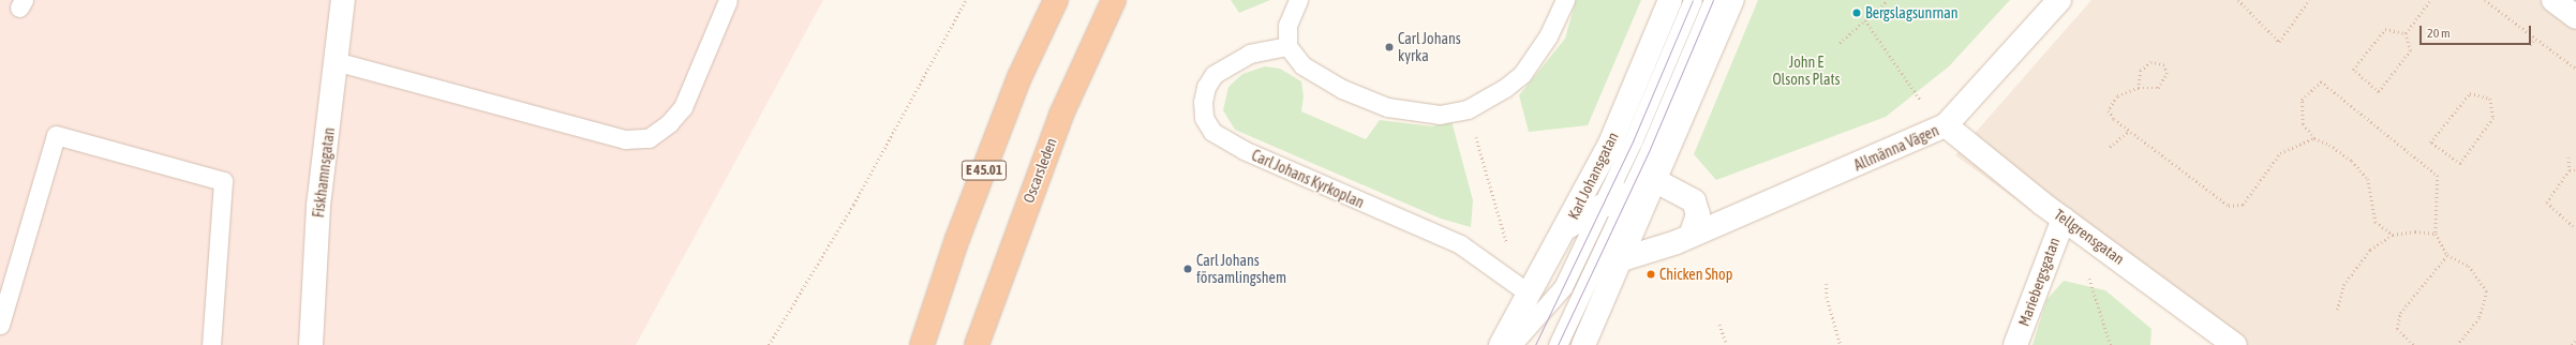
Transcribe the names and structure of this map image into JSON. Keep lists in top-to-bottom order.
{
  "streets": {
    "highway": ["E 45.01", "Oscarsleden"],
    "street": [
      "Allmänna Vägen",
      "Fiskhamnsgatan",
      "Karl Johansgatan",
      "Tellgrensgatan",
      "Mariebergsgatan"
    ],
    "lane": ["Carl Johans Kyrkoplan"]
  },
  "crossings": [
    ["Allmänna Vägen", "Tellgrensgatan"],
    ["Karl Johansgatan", "Carl Johans Kyrkoplan"],
    ["Tellgrensgatan", "Mariebergsgatan"]
  ],
  "parks": ["John E Olsons Plats"],
  "places": [
    "Bergslagsunrnan",
    "Carl Johans kyrka",
    "Carl Johans församlingshem",
    "Chicken Shop"
  ],
  "scale_bar": "20 m"
}
